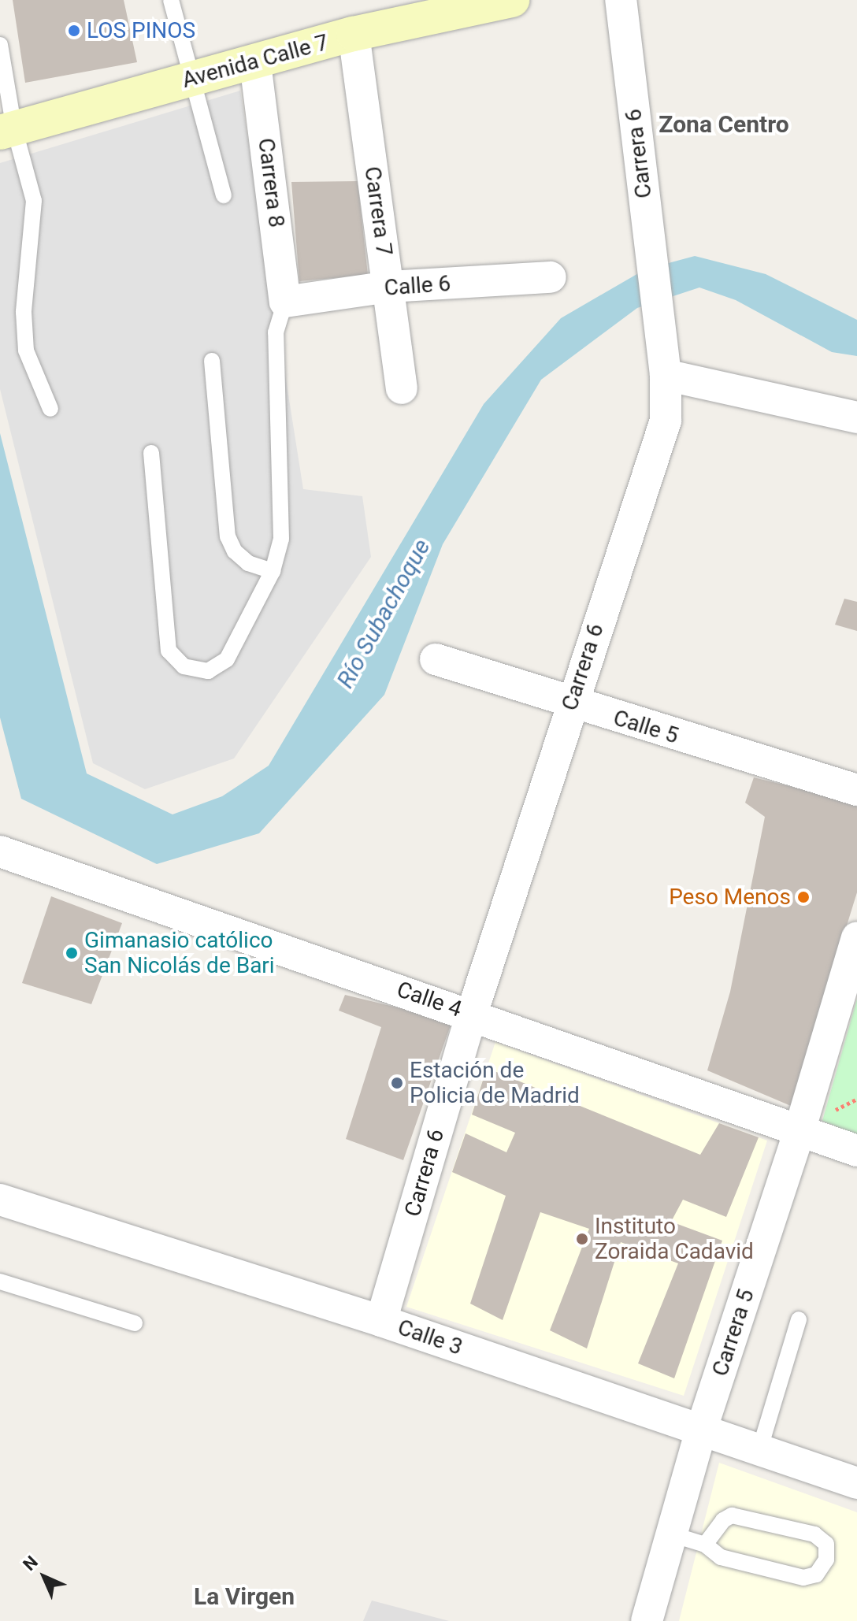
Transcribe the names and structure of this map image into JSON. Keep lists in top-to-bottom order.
{
  "streets": {
    "main road": ["Avenida Calle 7"],
    "street": [
      "Carrera 6",
      "Carrera 8",
      "Carrera 7",
      "Calle 6",
      "Calle 5",
      "Calle 4",
      "Carrera 5",
      "Calle 3"
    ]
  },
  "crossings": [
    ["Avenida Calle 7", "Carrera 8"],
    ["Avenida Calle 7", "Carrera 7"],
    ["Carrera 6", "Calle 5"],
    ["Carrera 6", "Calle 4"],
    ["Carrera 6", "Calle 3"],
    ["Carrera 8", "Calle 6"],
    ["Carrera 7", "Calle 6"],
    ["Calle 4", "Carrera 5"],
    ["Carrera 5", "Calle 3"]
  ],
  "districts": ["Zona Centro", "La Virgen"],
  "water": ["Río Subachoque"],
  "places": [
    "LOS PINOS",
    "Peso Menos",
    "Gimanasio católico San Nicolás de Bari",
    "Estación de Policia de Madrid",
    "Instituto Zoraida Cadavid"
  ],
  "north": "top left"
}
